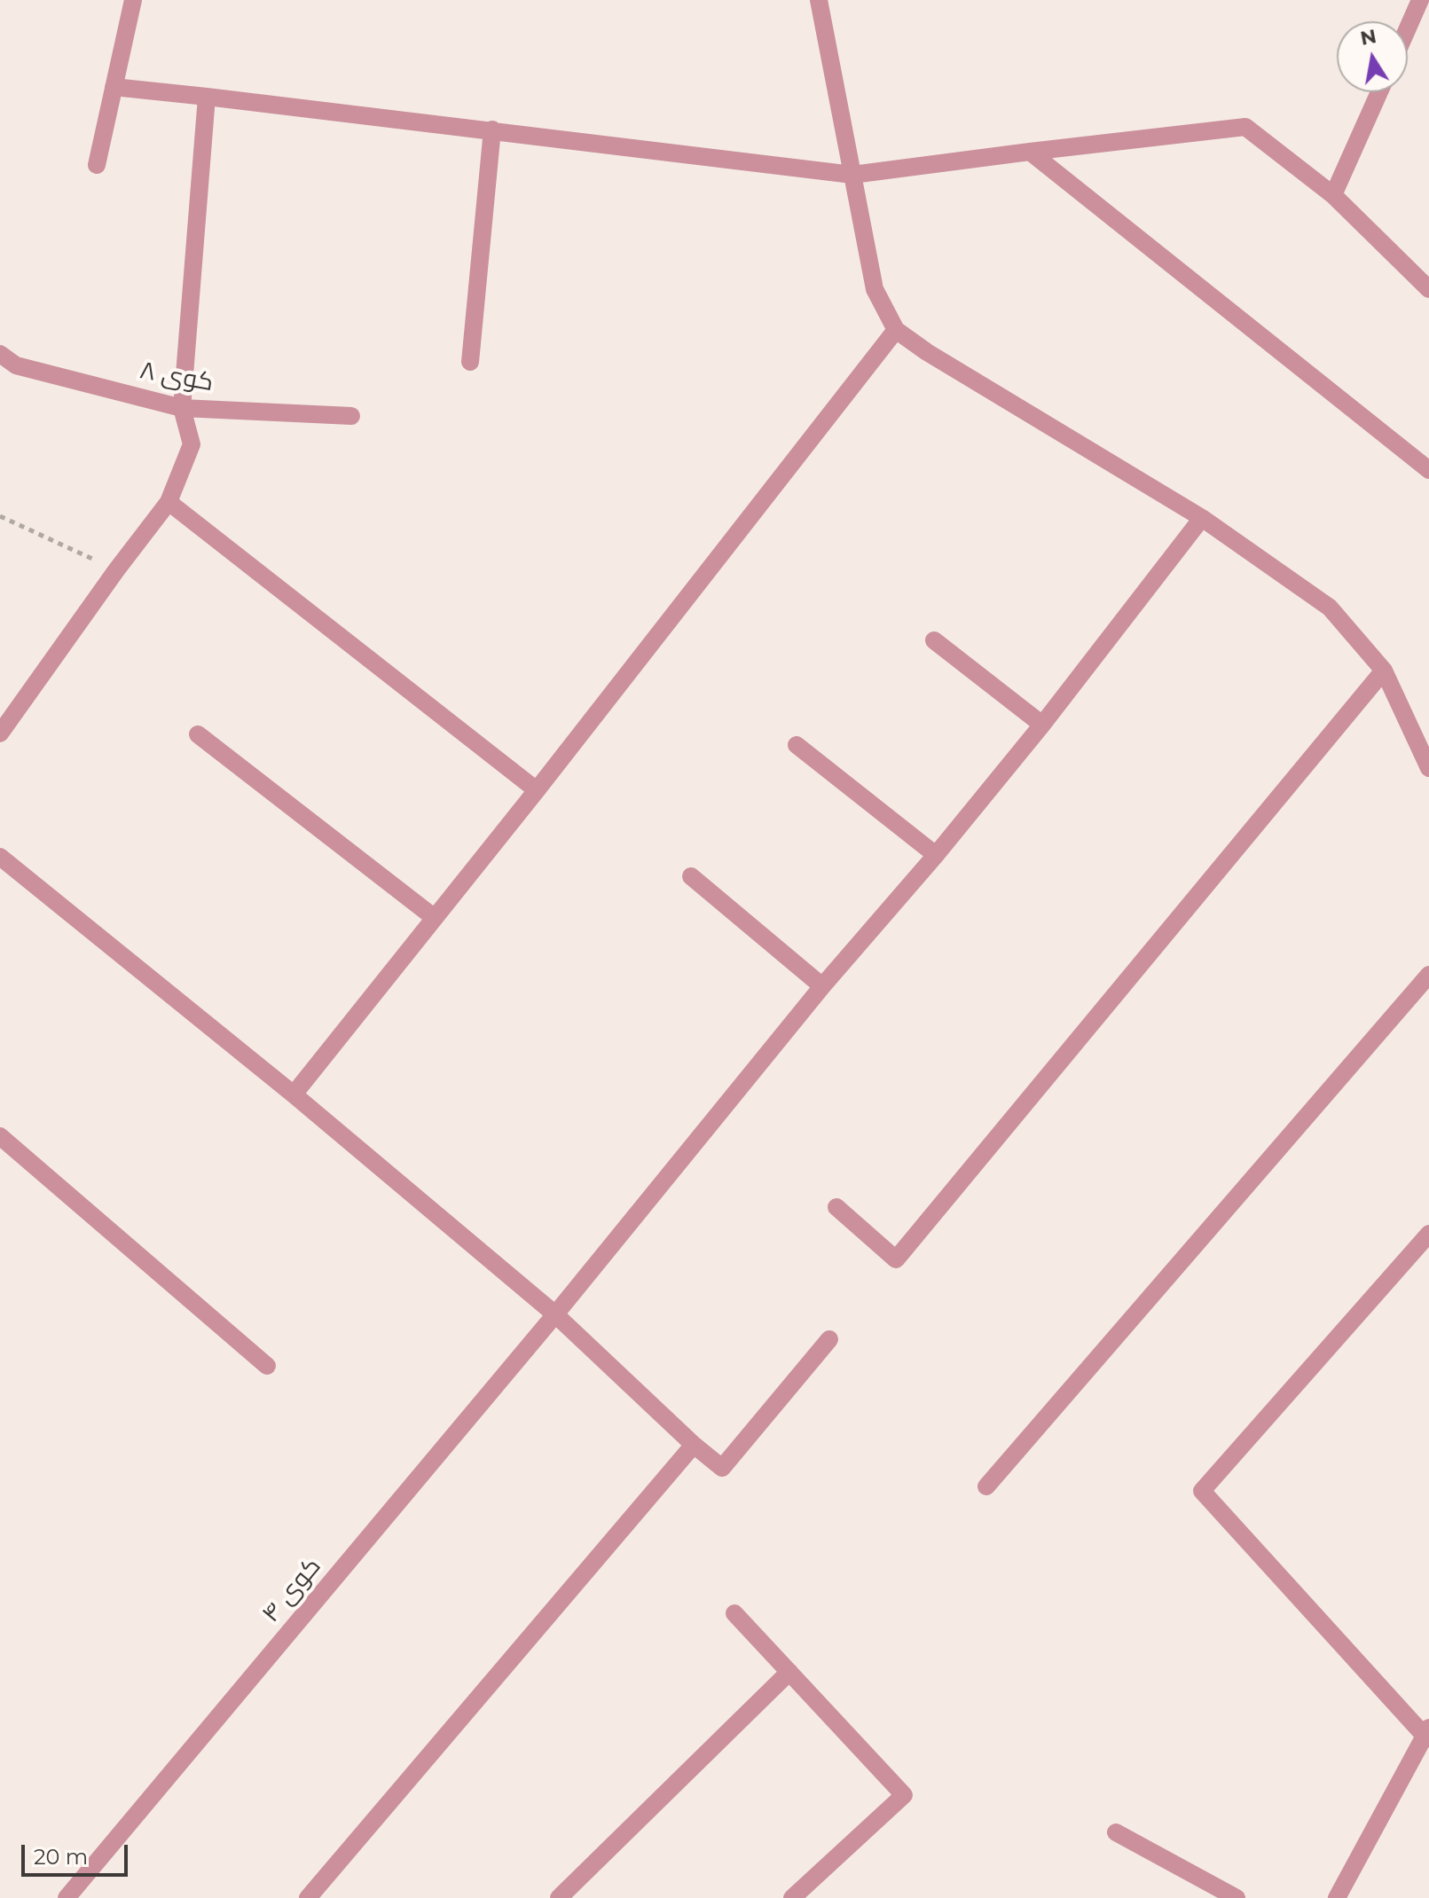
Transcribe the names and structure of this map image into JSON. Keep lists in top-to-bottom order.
{
  "streets": {
    "street": ["کوی ۸", "کوی ۴"]
  },
  "scale_bar": "20 m",
  "north": "top"
}
